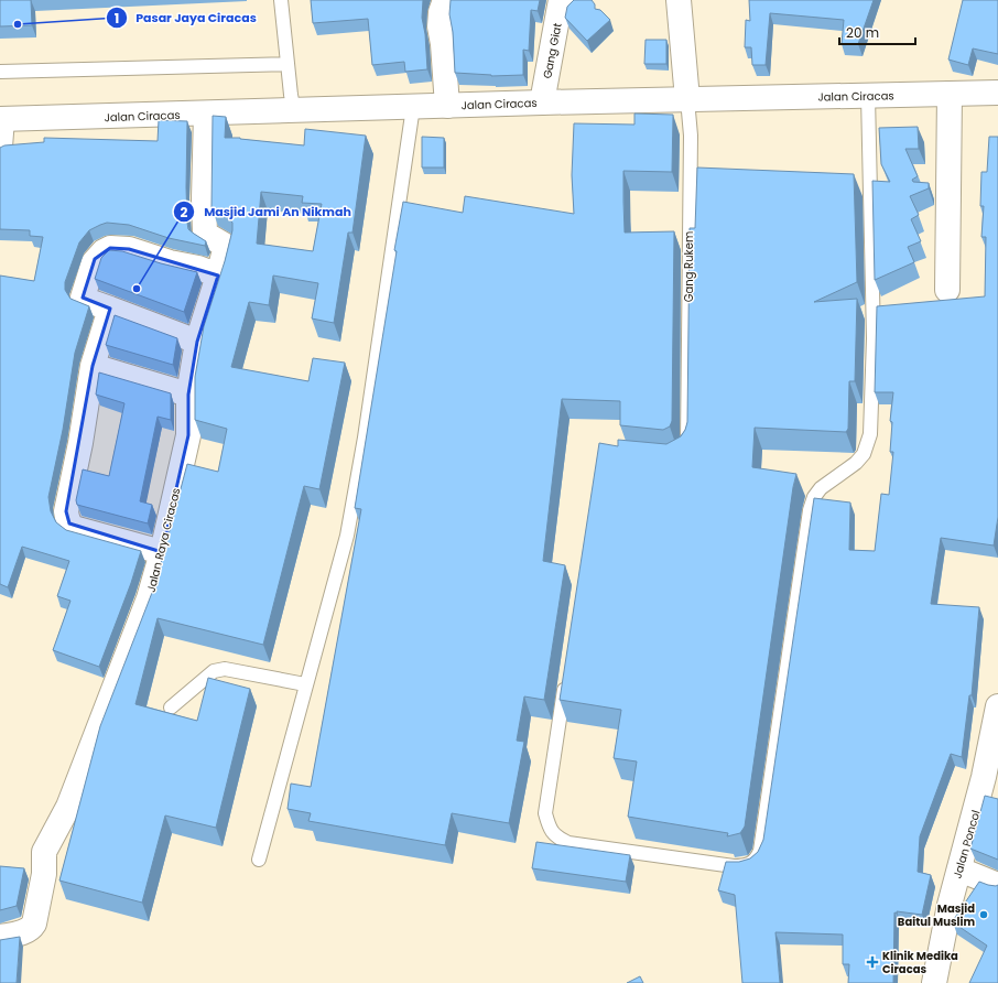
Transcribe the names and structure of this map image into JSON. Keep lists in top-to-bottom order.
{
  "streets": {
    "street": [
      "Gang Giat",
      "Jalan Ciracas",
      "Gang Rukem",
      "Jalan Raya Ciracas",
      "Jalan Poncol"
    ]
  },
  "crossings": [
    ["Gang Giat", "Jalan Ciracas"],
    ["Jalan Ciracas", "Gang Rukem"],
    ["Jalan Ciracas", "Jalan Raya Ciracas"]
  ],
  "places": {
    "other": ["Pasar Jaya Ciracas", "Masjid Jami An Nikmah", "Masjid Baitul Muslim"],
    "health": ["Klinik Medika Ciracas"]
  },
  "scale_bar": "20 m"
}
